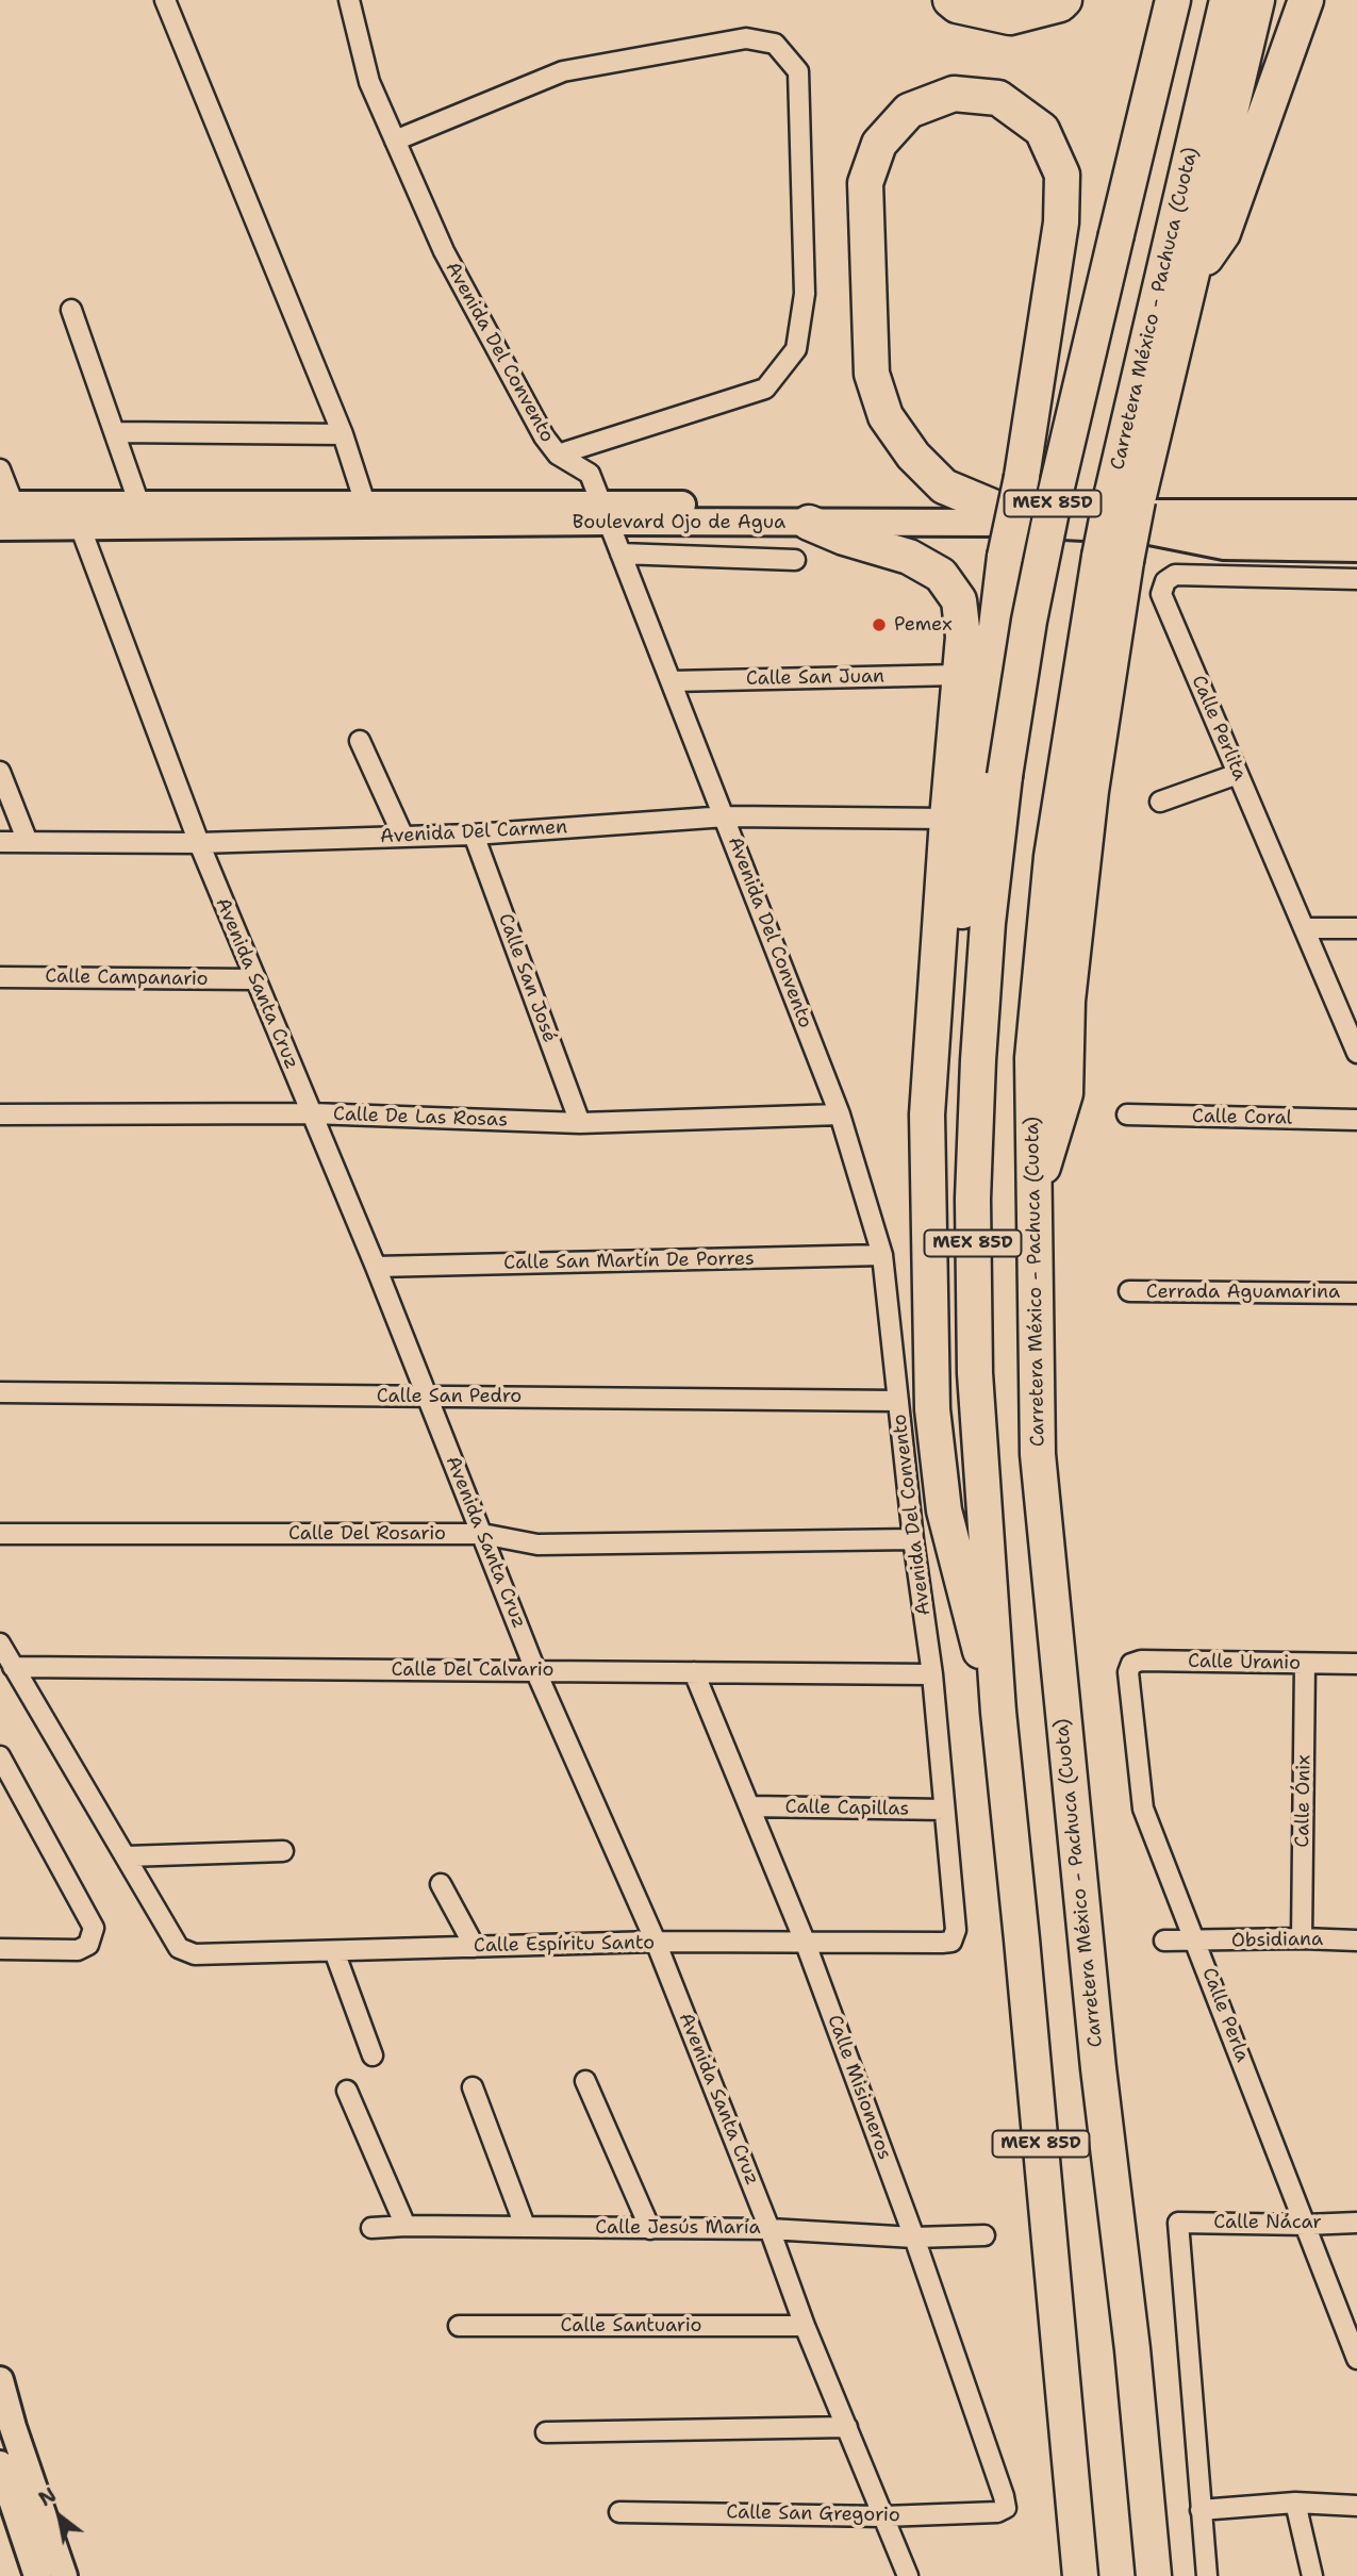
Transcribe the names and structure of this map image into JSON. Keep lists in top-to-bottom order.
{
  "streets": {
    "highway": ["Carretera México - Pachuca (Cuota)", "MEX 85D"],
    "main road": ["Boulevard Ojo de Agua"],
    "street": [
      "Avenida Del Convento",
      "Calle San Juan",
      "Calle Perlita",
      "Avenida Del Carmen",
      "Calle Campanario",
      "Calle San José",
      "Avenida Santa Cruz",
      "Calle De Las Rosas",
      "Calle Coral",
      "Calle San Martín De Porres",
      "Cerrada Aguamarina",
      "Calle San Pedro",
      "Calle Del Rosario",
      "Calle Uranio",
      "Calle Del Calvario",
      "Calle Ónix",
      "Calle Capillas",
      "Obsidiana",
      "Calle Espíritu Santo",
      "Calle Perla",
      "Calle Misioneros",
      "Calle Nácar",
      "Calle Jesús María",
      "Calle Santuario",
      "Calle San Gregorio"
    ]
  },
  "crossings": [
    ["Avenida Del Convento", "Boulevard Ojo de Agua"],
    ["Avenida Del Convento", "Calle San Juan"],
    ["Avenida Del Convento", "Avenida Del Carmen"],
    ["Avenida Del Convento", "Calle De Las Rosas"],
    ["Avenida Del Convento", "Calle San Martín De Porres"],
    ["Avenida Del Convento", "Calle San Pedro"],
    ["Avenida Del Convento", "Calle Del Rosario"],
    ["Avenida Del Convento", "Calle Del Calvario"],
    ["Avenida Del Convento", "Calle Capillas"],
    ["Avenida Del Convento", "Calle Espíritu Santo"],
    ["Boulevard Ojo de Agua", "Avenida Santa Cruz"],
    ["Avenida Del Carmen", "Calle San José"],
    ["Avenida Del Carmen", "Avenida Santa Cruz"],
    ["Calle Campanario", "Avenida Santa Cruz"],
    ["Calle San José", "Calle De Las Rosas"],
    ["Avenida Santa Cruz", "Calle De Las Rosas"],
    ["Avenida Santa Cruz", "Calle San Martín De Porres"],
    ["Avenida Santa Cruz", "Calle San Pedro"],
    ["Avenida Santa Cruz", "Calle Del Rosario"],
    ["Avenida Santa Cruz", "Calle Del Calvario"],
    ["Avenida Santa Cruz", "Calle Espíritu Santo"],
    ["Avenida Santa Cruz", "Calle Jesús María"],
    ["Avenida Santa Cruz", "Calle Santuario"],
    ["Avenida Santa Cruz", "Calle San Gregorio"],
    ["Calle Uranio", "Calle Ónix"],
    ["Calle Uranio", "Calle Perla"],
    ["Calle Del Calvario", "Calle Misioneros"],
    ["Calle Ónix", "Obsidiana"],
    ["Calle Capillas", "Calle Misioneros"],
    ["Obsidiana", "Calle Perla"],
    ["Calle Espíritu Santo", "Calle Misioneros"],
    ["Calle Perla", "Calle Nácar"],
    ["Calle Misioneros", "Calle Jesús María"],
    ["Calle Misioneros", "Calle San Gregorio"]
  ],
  "places": ["Pemex"],
  "north": "top left"
}
